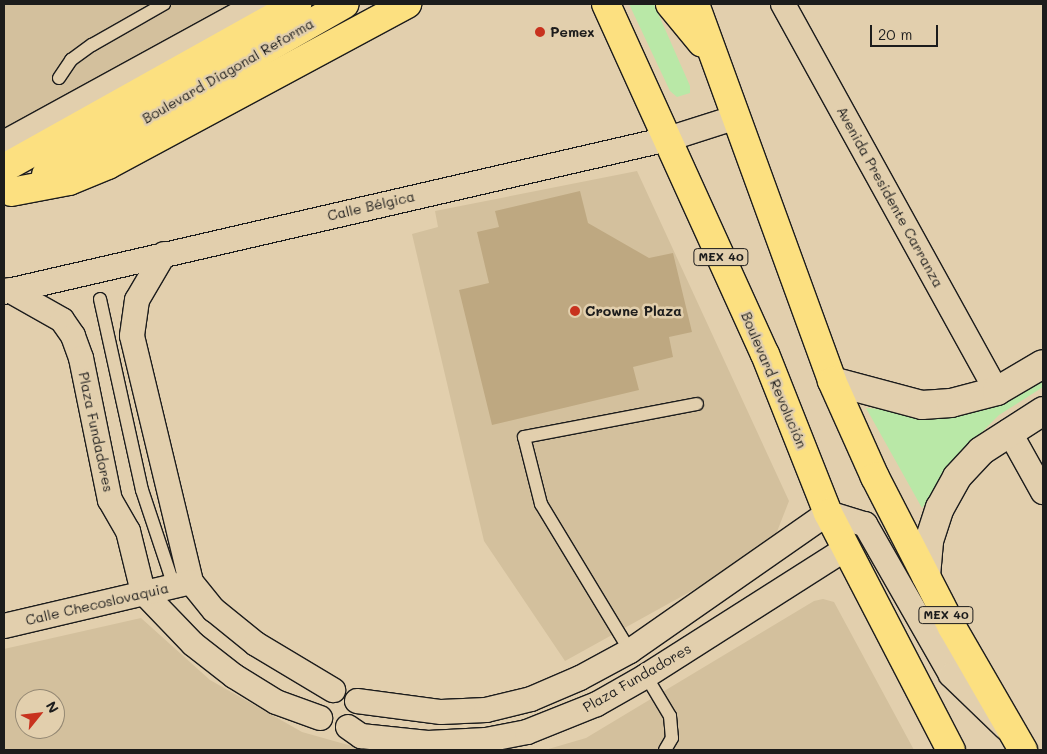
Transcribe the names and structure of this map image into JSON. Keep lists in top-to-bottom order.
{
  "streets": {
    "main road": ["Boulevard Diagonal Reforma", "MEX 40", "Boulevard Revolución"],
    "street": [
      "Avenida Presidente Carranza",
      "Calle Bélgica",
      "Plaza Fundadores",
      "Calle Checoslovaquia"
    ]
  },
  "crossings": [
    ["Calle Bélgica", "MEX 40"],
    ["Calle Bélgica", "Boulevard Revolución"],
    ["Calle Bélgica", "Plaza Fundadores"],
    ["Boulevard Revolución", "Plaza Fundadores"],
    ["Plaza Fundadores", "Calle Checoslovaquia"]
  ],
  "places": ["Pemex", "Crowne Plaza"],
  "scale_bar": "20 m",
  "north": "top right"
}
